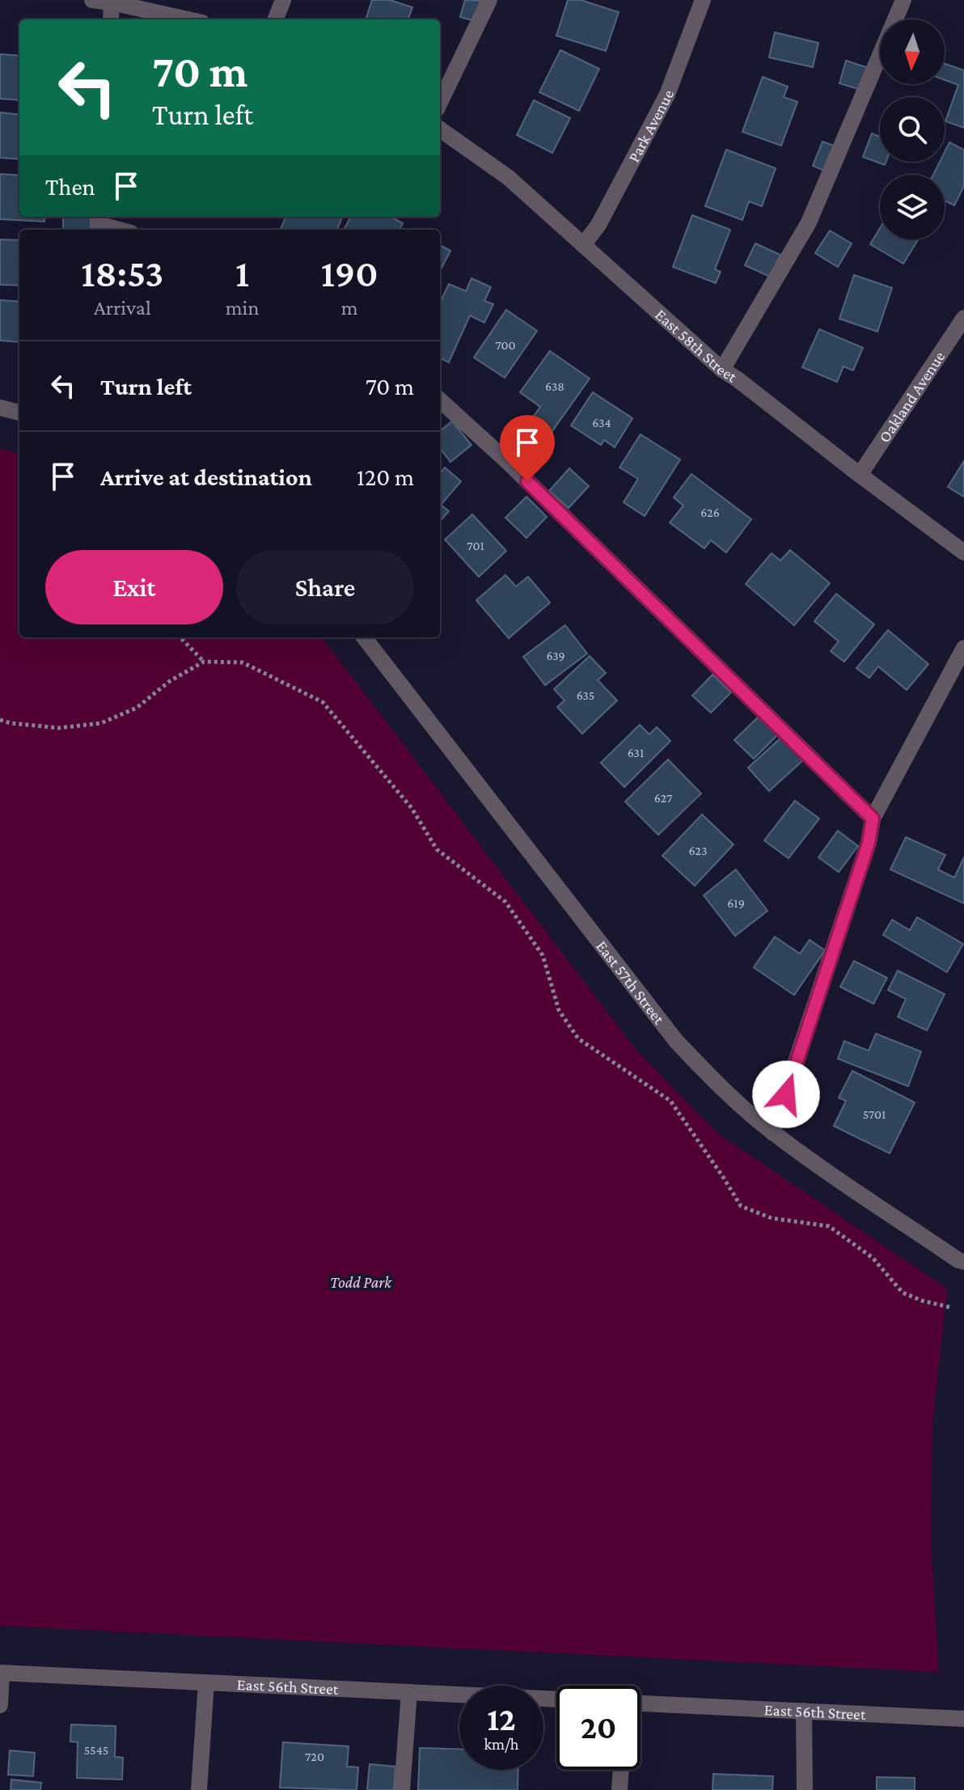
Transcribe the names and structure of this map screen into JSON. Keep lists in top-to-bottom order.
{
  "streets": {
    "street": [
      "Park Avenue",
      "East 58th Street",
      "Oakland Avenue",
      "East 57th Street",
      "East 56th Street"
    ]
  },
  "crossings": [
    ["Park Avenue", "East 58th Street"],
    ["East 58th Street", "Oakland Avenue"]
  ],
  "parks": ["Todd Park"],
  "house_numbers": [
    "700",
    "638",
    "634",
    "626",
    "701",
    "639",
    "635",
    "631",
    "627",
    "623",
    "619",
    "5701",
    "5545",
    "720"
  ],
  "north": "bottom",
  "page": {
    "turn": ["70 m", "Turn left"],
    "then": "Then",
    "eta": [
      "18:53",
      "Arrival",
      "1",
      "min",
      "190",
      "m"
    ],
    "list": [
      {
        "name": "Turn left",
        "value": "70 m"
      },
      {
        "name": "Arrive at destination",
        "value": "120 m"
      }
    ],
    "buttons": ["Exit", "Share"],
    "speed": "12 km/h",
    "limit": "20"
  }
}
